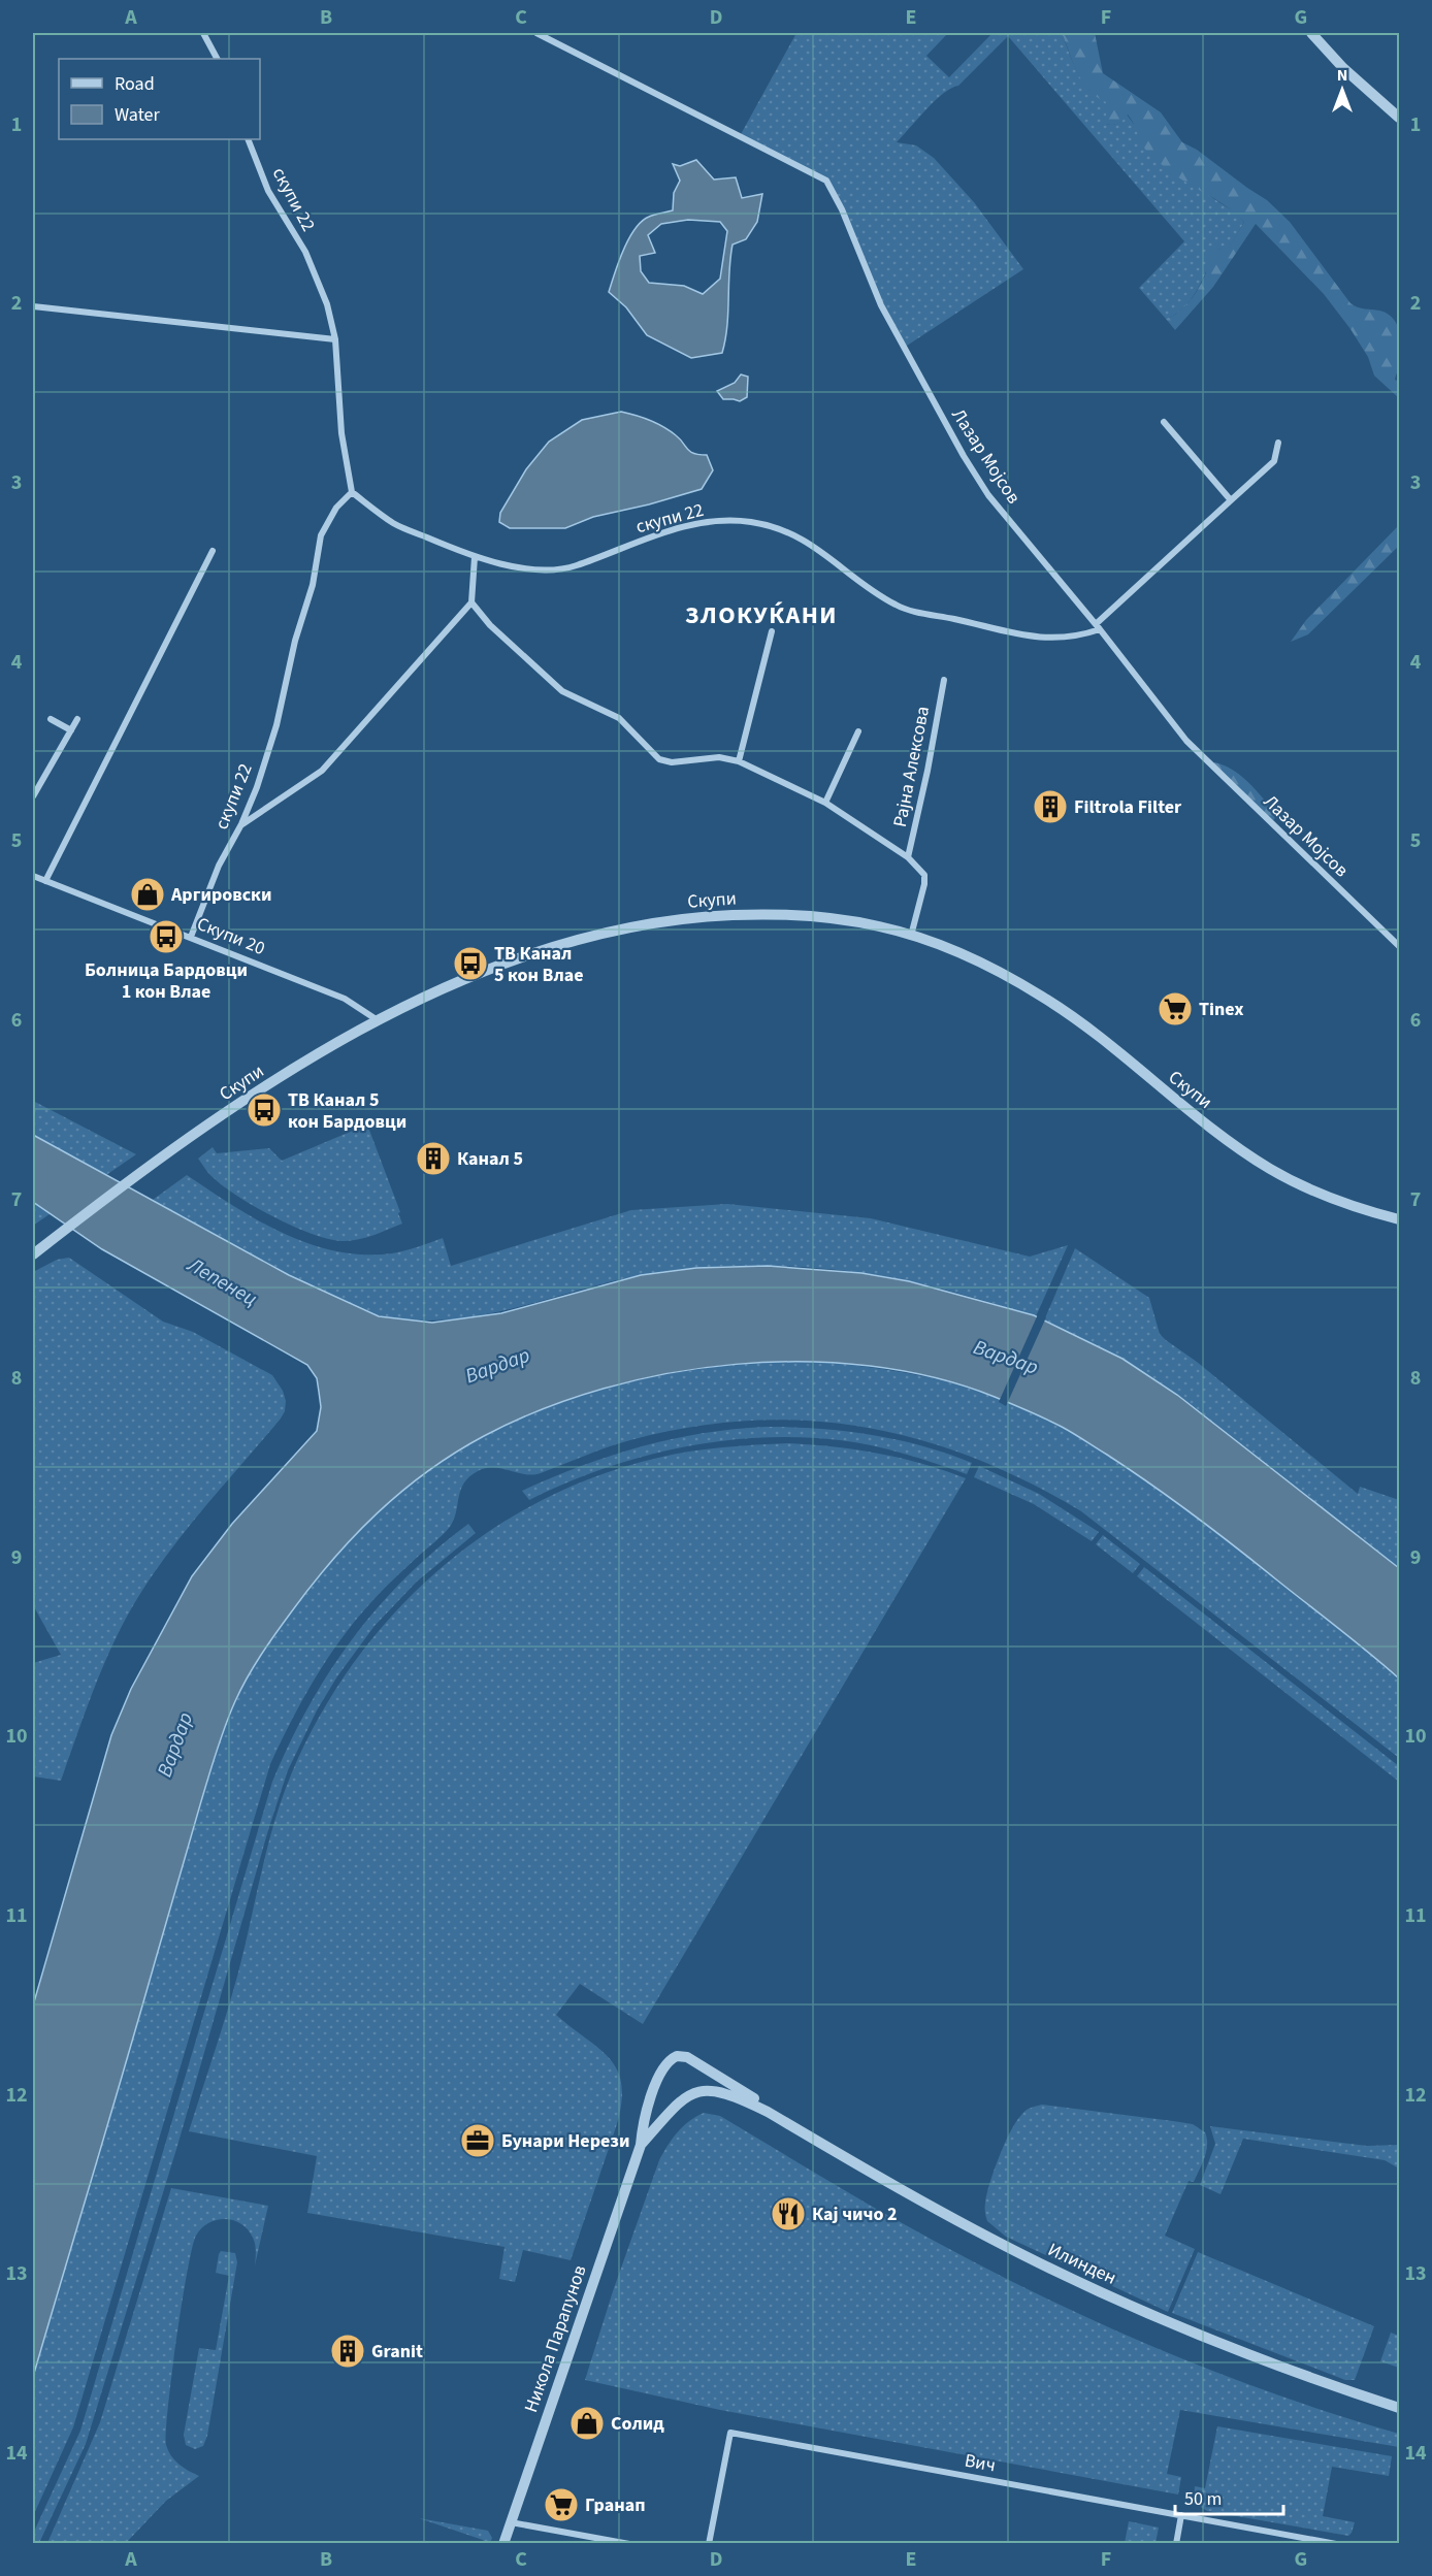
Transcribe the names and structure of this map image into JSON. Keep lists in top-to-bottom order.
{
  "streets": {
    "street": [
      "скупи 22",
      "Лазар Мојсов",
      "Рајна Алексова",
      "Скупи",
      "Скупи 20",
      "Илинден",
      "Никола Парапунов",
      "Вич"
    ]
  },
  "crossings": [
    ["скупи 22", "Лазар Мојсов"],
    ["скупи 22", "Скупи 20"],
    ["Рајна Алексова", "Скупи"],
    ["Скупи", "Скупи 20"],
    ["Илинден", "Никола Парапунов"]
  ],
  "districts": ["ЗЛОКУЌАНИ"],
  "water": ["Лепенец", "Вардар"],
  "places": {
    "building": ["Filtrola Filter", "Канал 5", "Granit"],
    "shop": ["Аргировски", "Солид"],
    "bus stop": ["Болница Бардовци 1 кон Влае", "ТВ Канал 5 кон Влае", "ТВ Канал 5 кон Бардовци"],
    "supermarket": ["Tinex", "Гранап"],
    "office": ["Бунари Нерези"],
    "restaurant": ["Кај чичо 2"]
  },
  "legend": ["Road", "Water"],
  "scale_bar": "50 m",
  "north": "top",
  "grid": {
    "columns": [
      "A",
      "B",
      "C",
      "D",
      "E",
      "F",
      "G"
    ],
    "rows": [
      "1",
      "2",
      "3",
      "4",
      "5",
      "6",
      "7",
      "8",
      "9",
      "10",
      "11",
      "12",
      "13",
      "14"
    ]
  }
}
